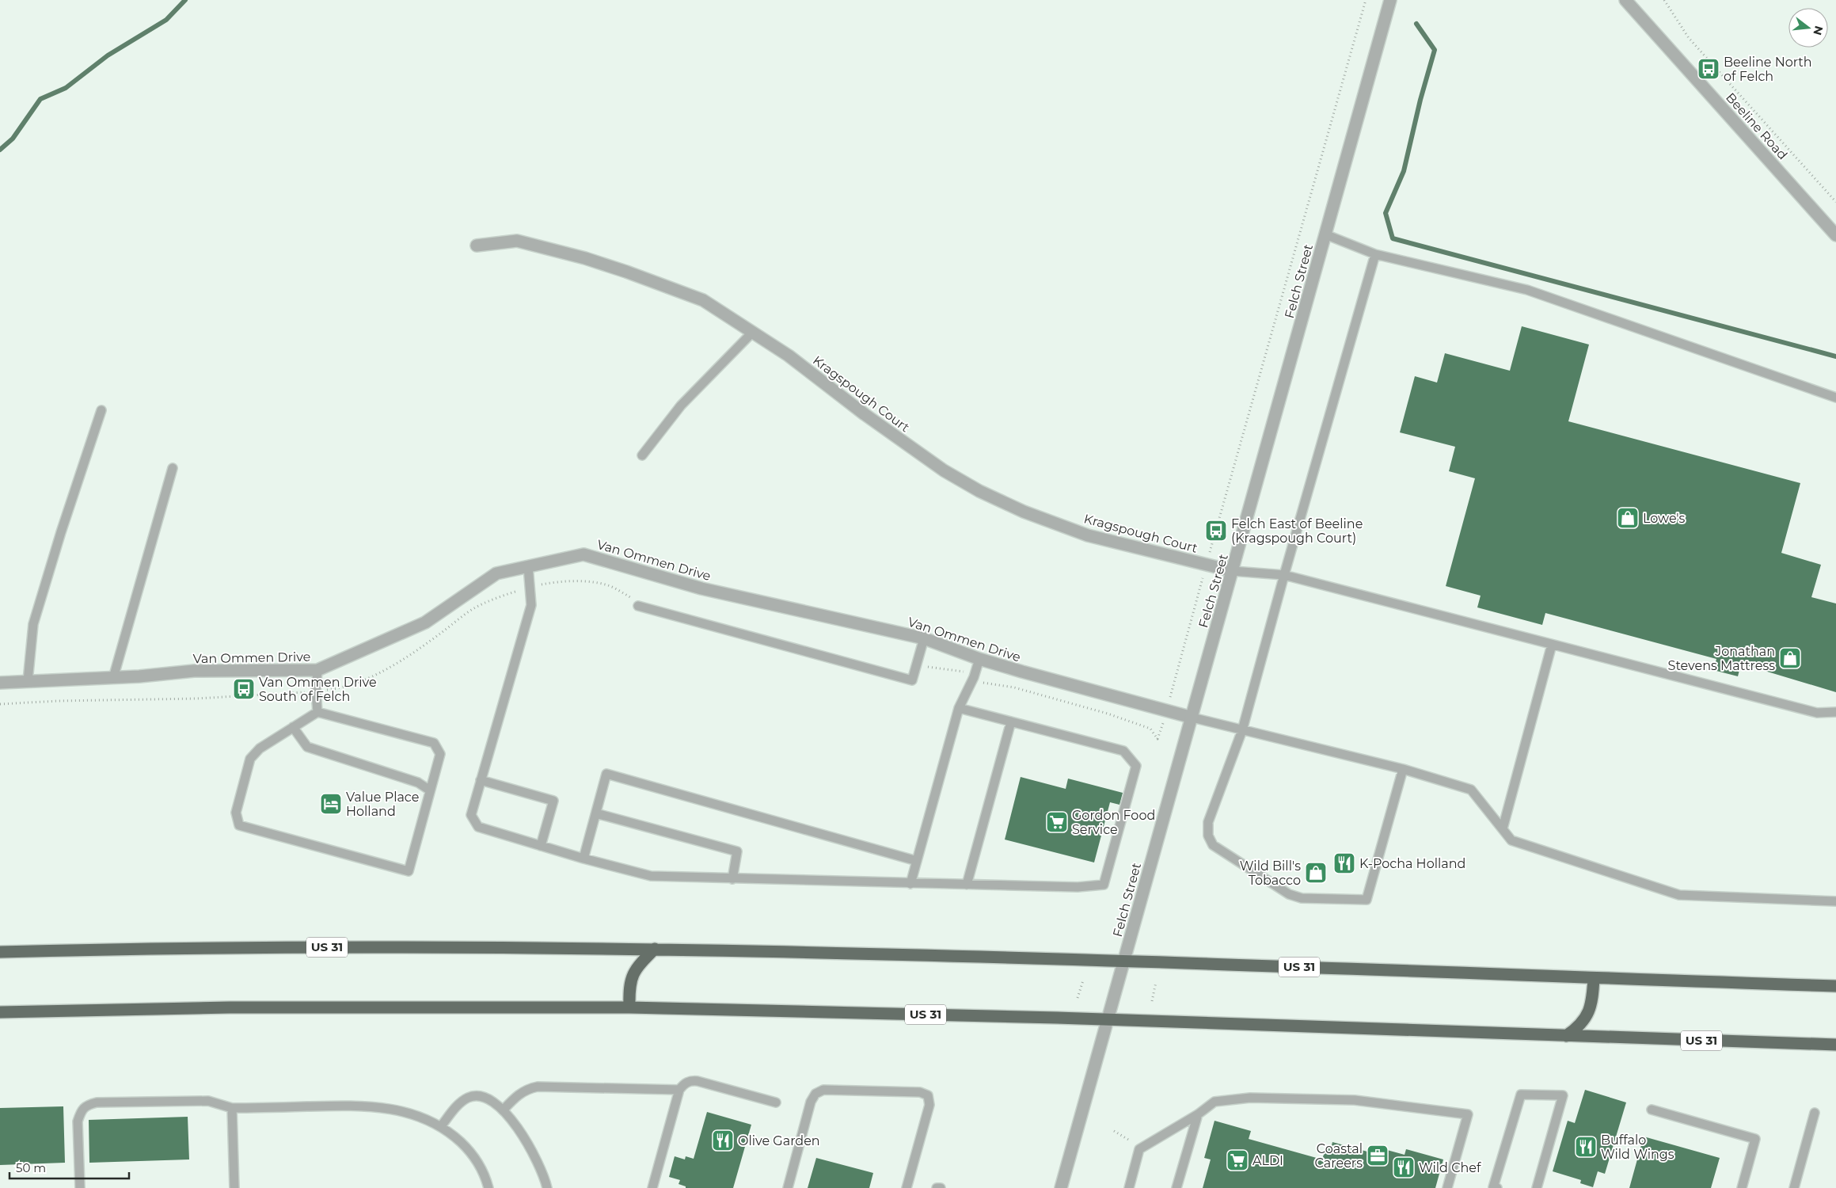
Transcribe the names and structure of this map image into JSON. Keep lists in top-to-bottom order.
{
  "streets": {
    "highway": ["US 31"],
    "street": [
      "Beeline Road",
      "Felch Street",
      "Kragspough Court",
      "Van Ommen Drive"
    ]
  },
  "crossings": [
    ["Felch Street", "Kragspough Court"],
    ["Felch Street", "Van Ommen Drive"],
    ["Felch Street", "US 31"]
  ],
  "places": {
    "bus stop": ["Beeline North of Felch", "Felch East of Beeline (Kragspough Court)", "Van Ommen Drive South of Felch"],
    "shop": ["Lowe's", "Jonathan Stevens Mattress", "Wild Bill's Tobacco"],
    "hotel": ["Value Place Holland"],
    "supermarket": ["Gordon Food Service", "ALDI"],
    "restaurant": [
      "K-Pocha Holland",
      "Olive Garden",
      "Buffalo Wild Wings",
      "Wild Chef"
    ],
    "office": ["Coastal Careers"]
  },
  "scale_bar": "50 m",
  "north": "right"
}
